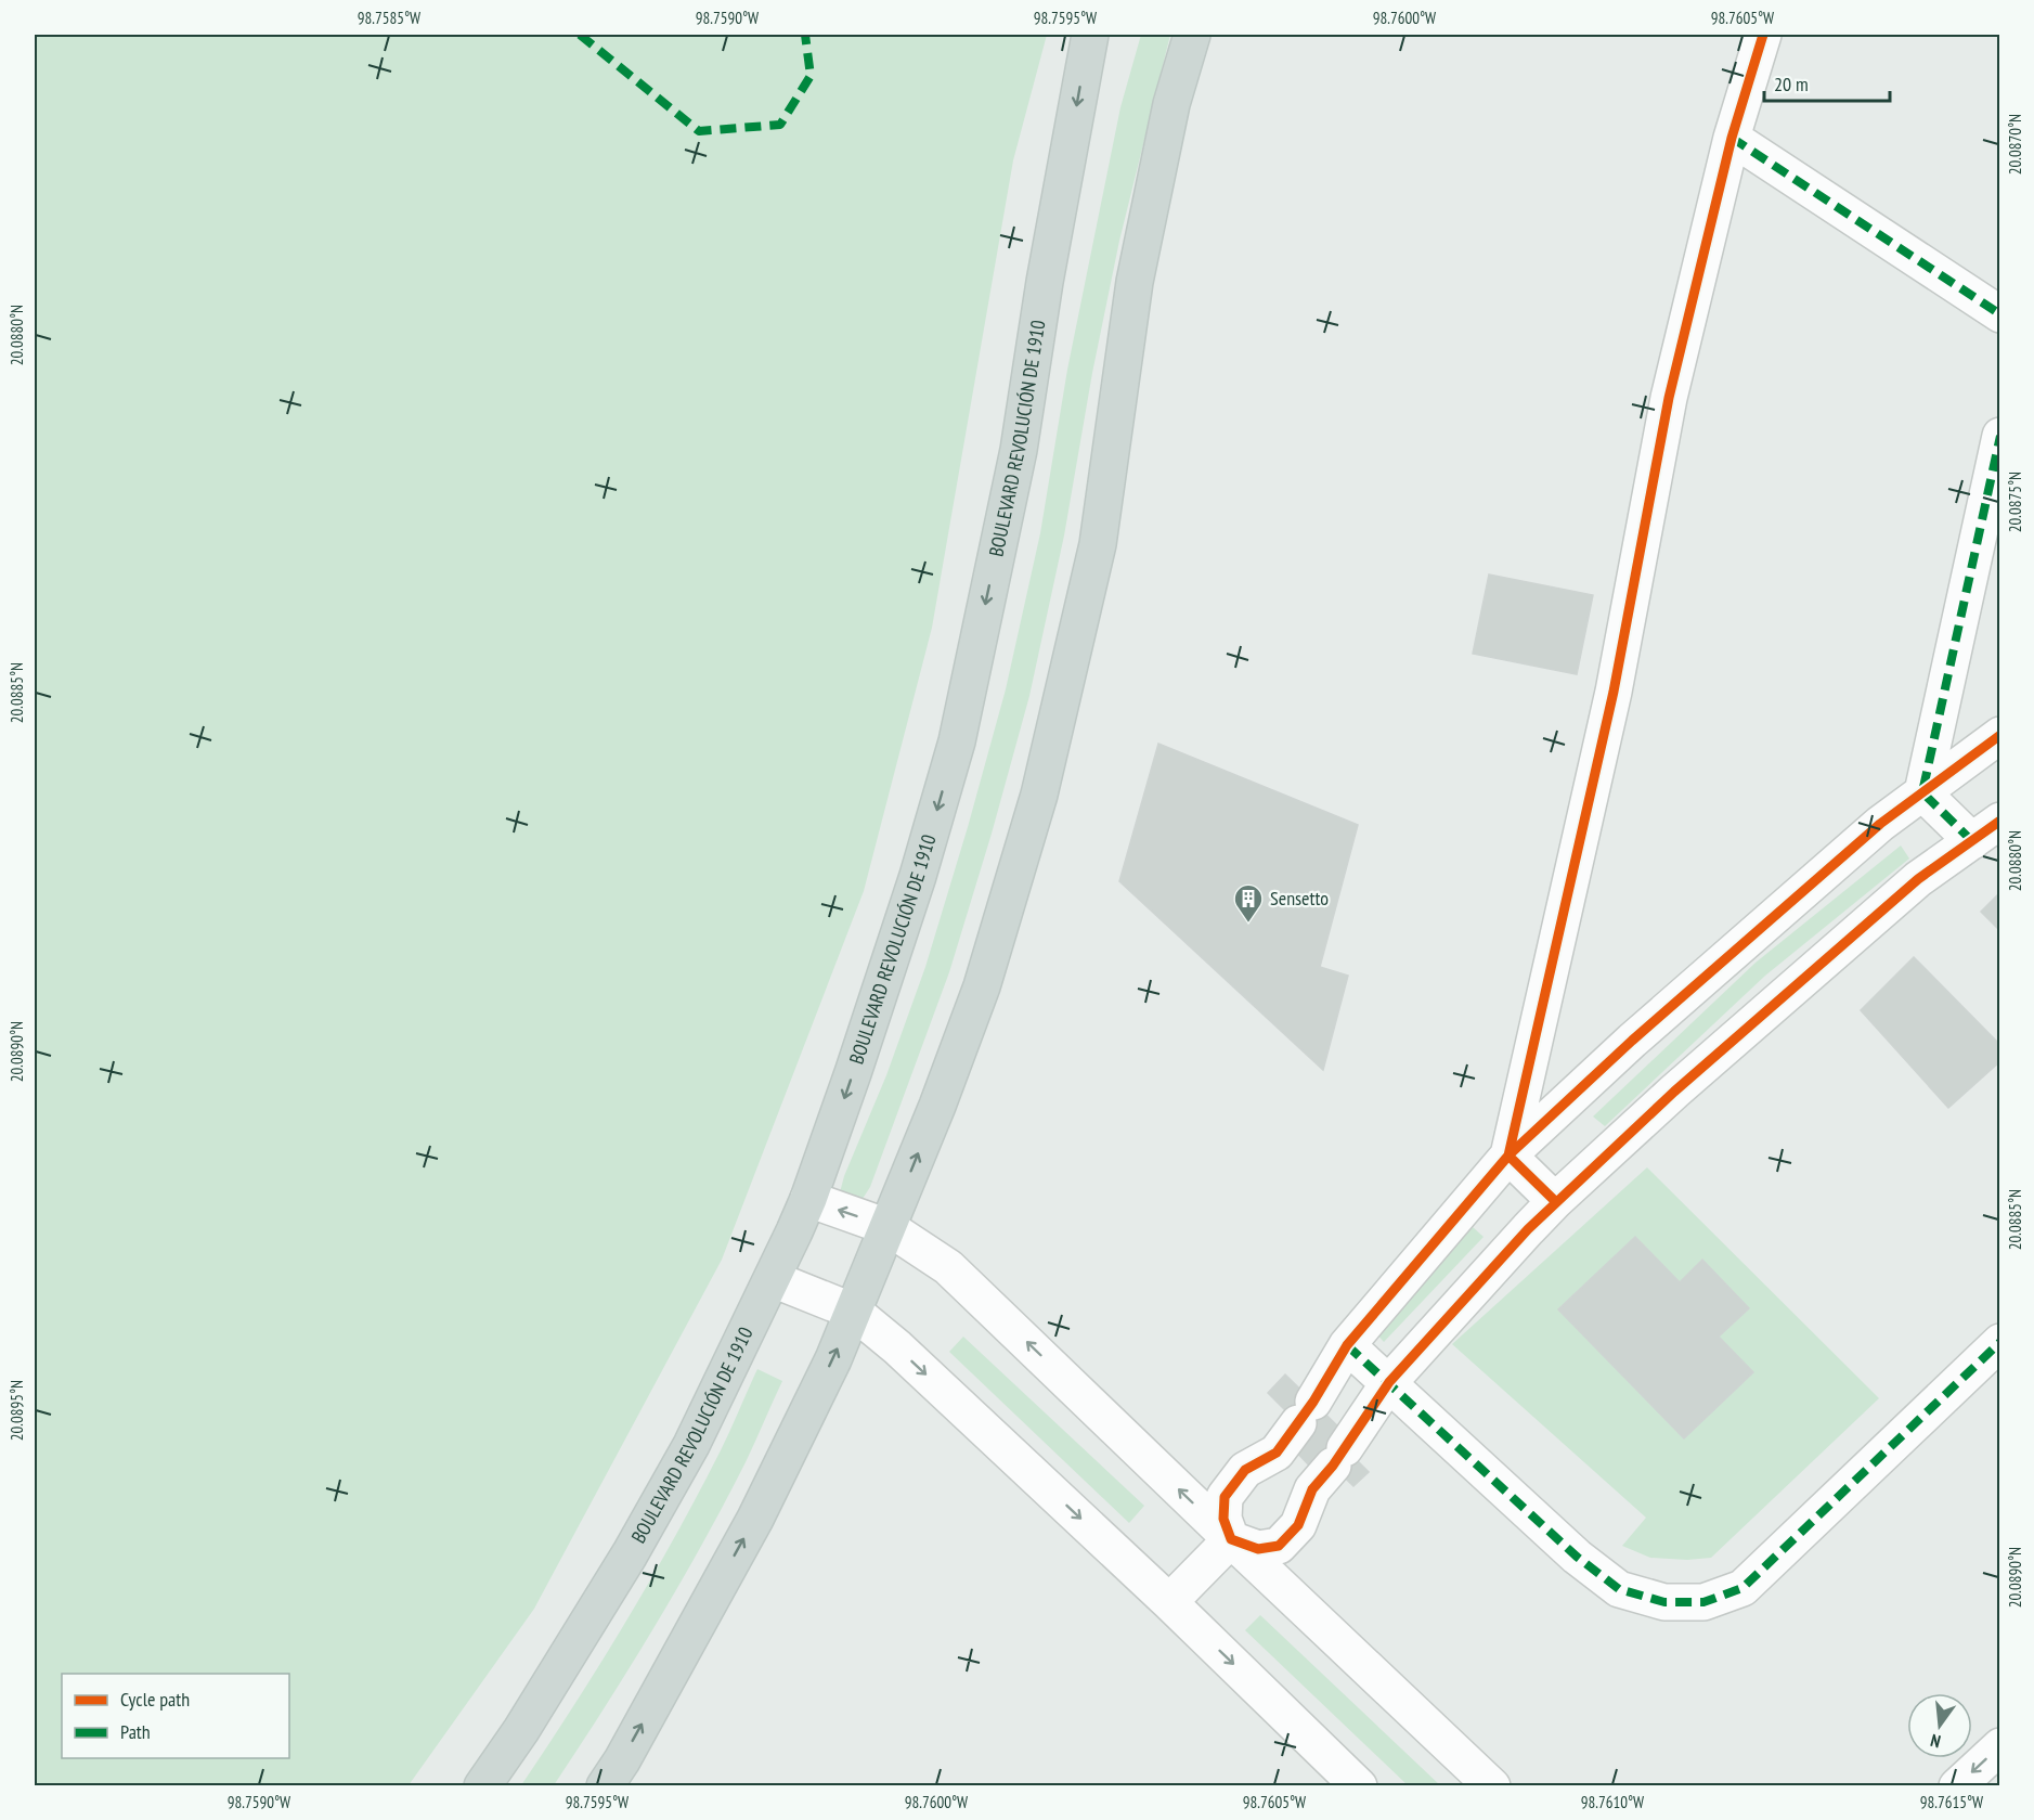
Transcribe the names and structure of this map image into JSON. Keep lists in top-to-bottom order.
{
  "streets": {
    "main road": ["BOULEVARD REVOLUCIÓN DE 1910"]
  },
  "places": {
    "building": ["Sensetto"]
  },
  "legend": ["Cycle path", "Path"],
  "scale_bar": "20 m",
  "north": "bottom",
  "coordinates": [
    "98.7585°W",
    "98.7590°W",
    "98.7595°W",
    "98.7600°W",
    "98.7605°W",
    "20.0870°N",
    "20.0880°N",
    "20.0875°N",
    "20.0885°N",
    "20.0890°N",
    "20.0895°N",
    "98.7610°W",
    "98.7615°W"
  ]
}
